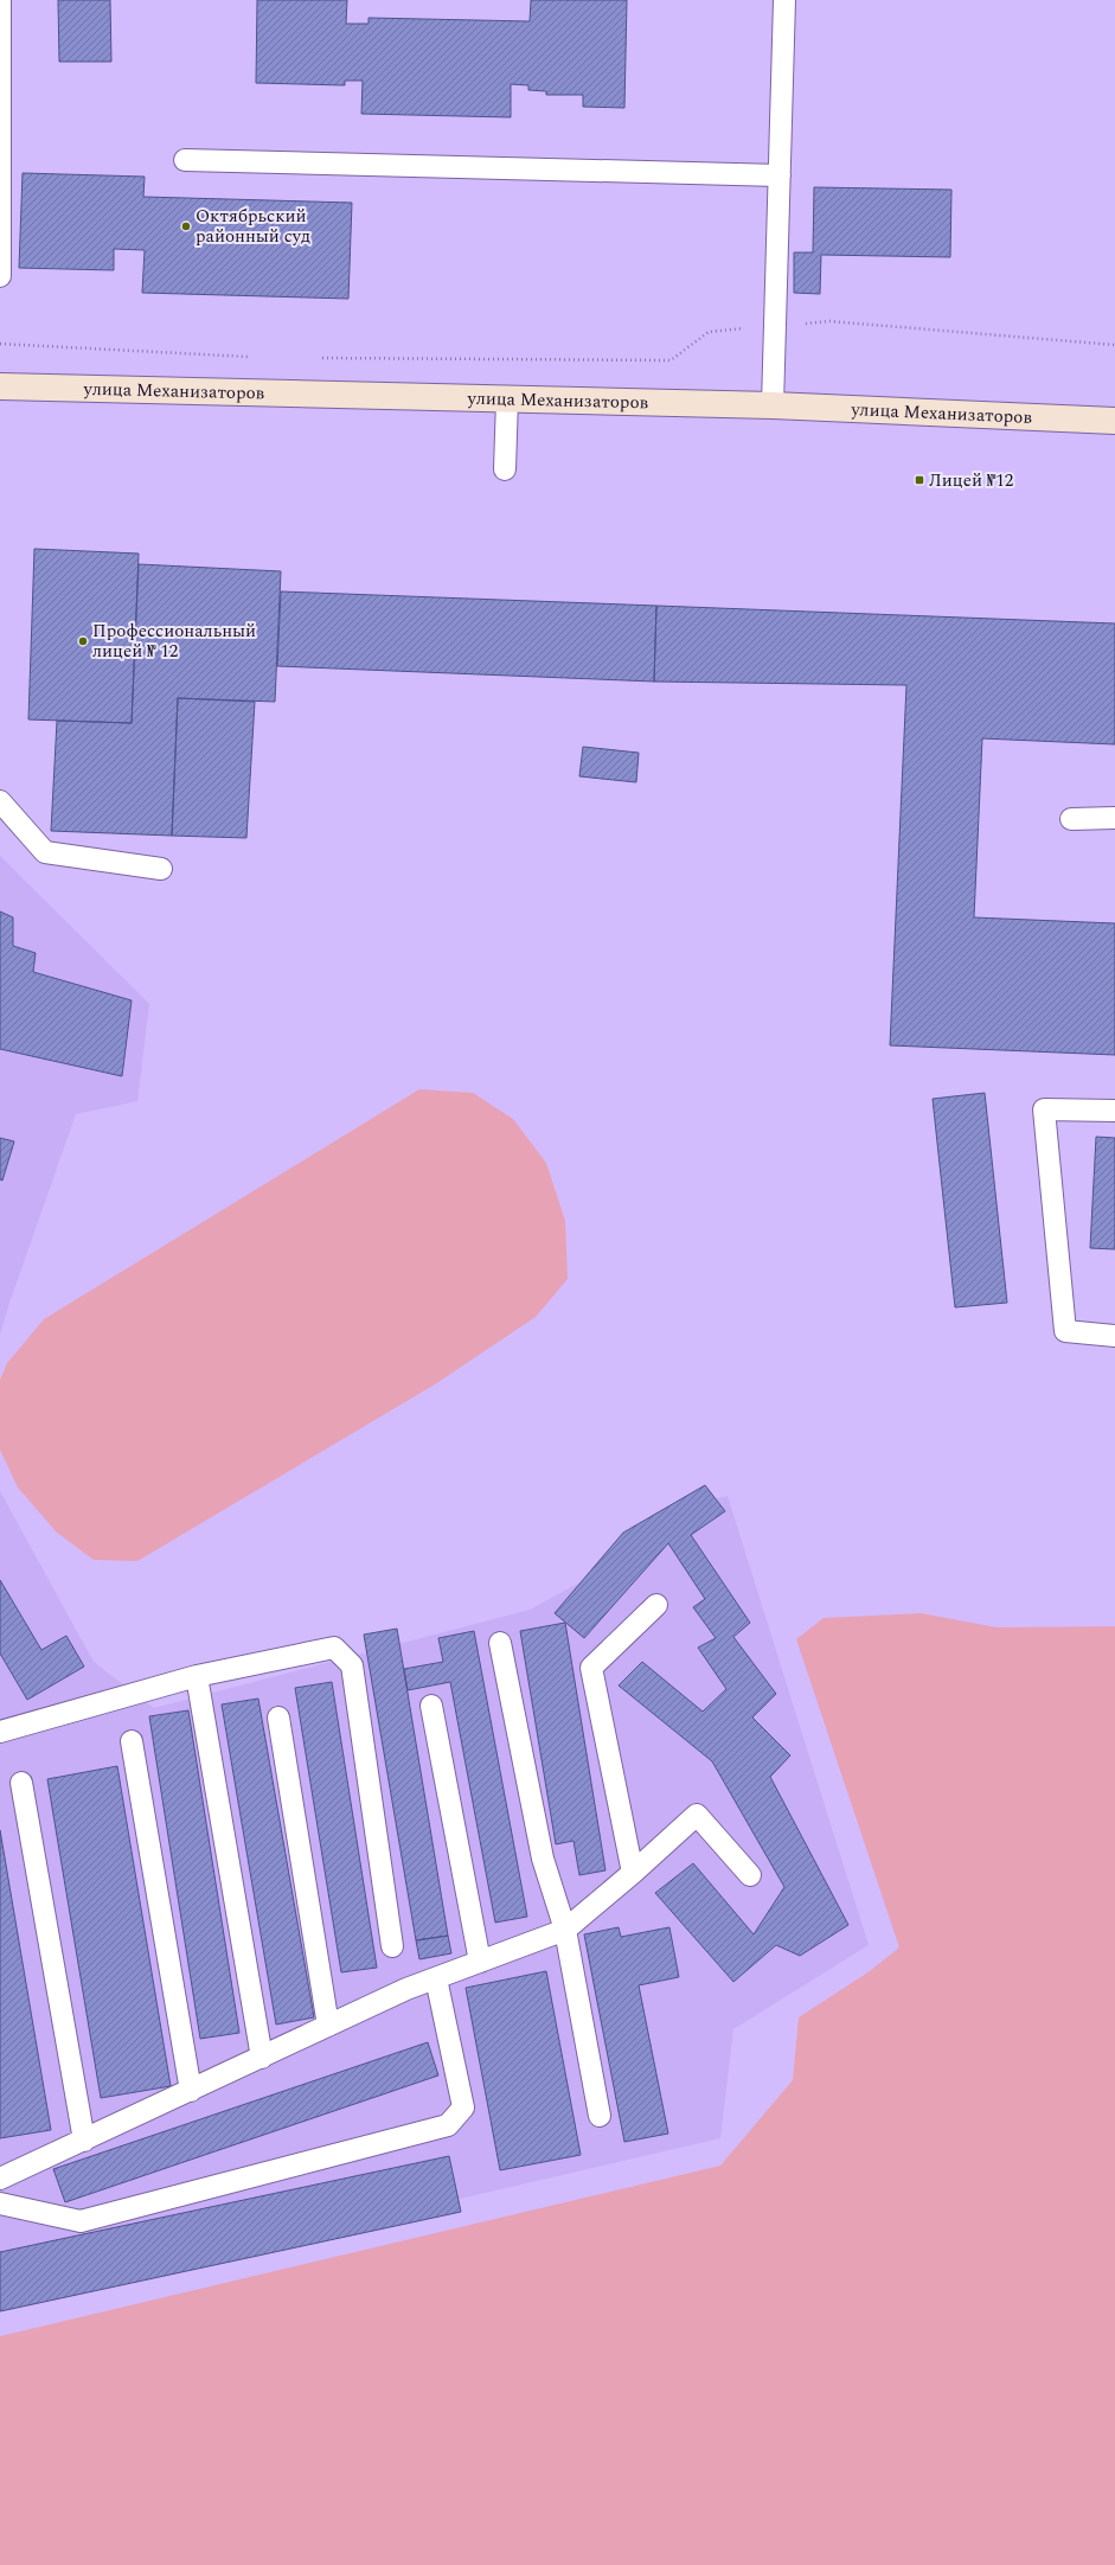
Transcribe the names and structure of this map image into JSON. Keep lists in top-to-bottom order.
{
  "streets": {
    "main road": ["улица Механизаторов"]
  },
  "places": {
    "other": ["Октябрьский районный суд", "Профессиональный лицей № 12"],
    "transit": ["Лицей №12"]
  }
}
